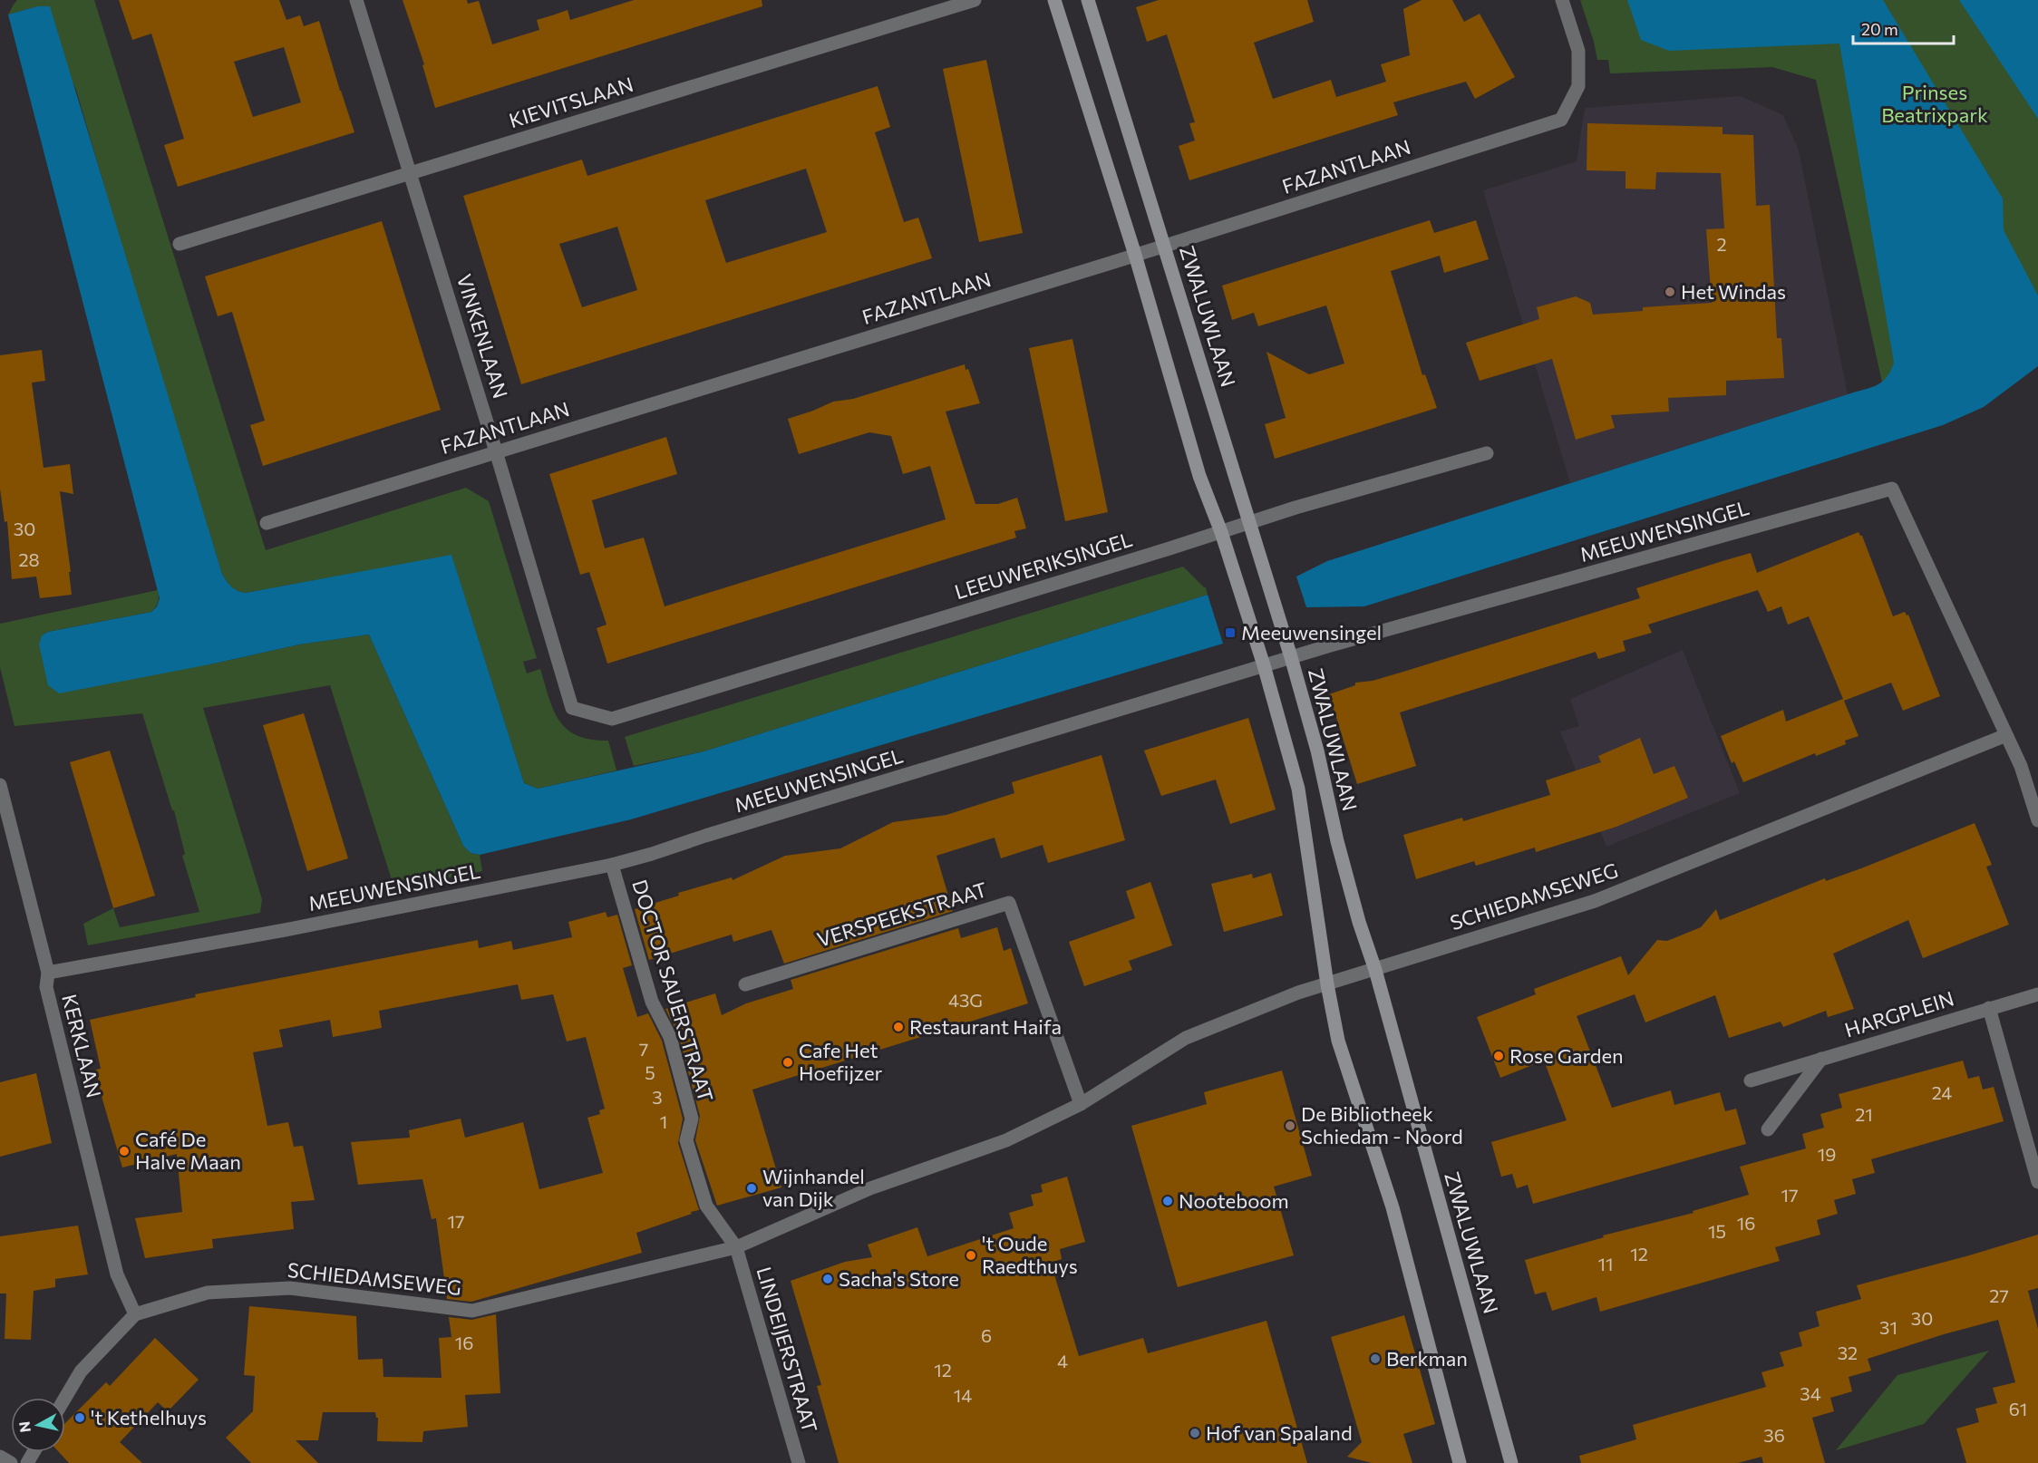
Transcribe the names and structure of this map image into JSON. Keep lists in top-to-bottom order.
{
  "streets": {
    "main road": ["ZWALUWLAAN"],
    "street": [
      "KIEVITSLAAN",
      "FAZANTLAAN",
      "VINKENLAAN",
      "MEEUWENSINGEL",
      "LEEUWERIKSINGEL",
      "SCHIEDAMSEWEG",
      "VERSPEEKSTRAAT",
      "DOCTOR SAUERSTRAAT",
      "HARGPLEIN",
      "KERKLAAN",
      "LINDEIJERSTRAAT"
    ]
  },
  "crossings": [
    ["KIEVITSLAAN", "VINKENLAAN"],
    ["FAZANTLAAN", "ZWALUWLAAN"],
    ["FAZANTLAAN", "VINKENLAAN"],
    ["ZWALUWLAAN", "MEEUWENSINGEL"],
    ["ZWALUWLAAN", "LEEUWERIKSINGEL"],
    ["ZWALUWLAAN", "SCHIEDAMSEWEG"],
    ["VINKENLAAN", "LEEUWERIKSINGEL"],
    ["MEEUWENSINGEL", "SCHIEDAMSEWEG"],
    ["MEEUWENSINGEL", "DOCTOR SAUERSTRAAT"],
    ["MEEUWENSINGEL", "KERKLAAN"],
    ["SCHIEDAMSEWEG", "VERSPEEKSTRAAT"],
    ["SCHIEDAMSEWEG", "DOCTOR SAUERSTRAAT"],
    ["SCHIEDAMSEWEG", "KERKLAAN"],
    ["SCHIEDAMSEWEG", "LINDEIJERSTRAAT"],
    ["DOCTOR SAUERSTRAAT", "LINDEIJERSTRAAT"]
  ],
  "parks": ["Prinses Beatrixpark"],
  "places": {
    "other": [
      "Het Windas",
      "Restaurant Haifa",
      "Rose Garden",
      "Cafe Het Hoefijzer",
      "De Bibliotheek Schiedam - Noord",
      "Café De Halve Maan",
      "Wijnhandel van Dijk",
      "Nooteboom",
      "'t Oude Raedthuys",
      "Sacha's Store",
      "Berkman",
      "'t Kethelhuys",
      "Hof van Spaland"
    ],
    "transit": ["Meeuwensingel"]
  },
  "house_numbers": [
    "2",
    "30",
    "28",
    "43G",
    "7",
    "5",
    "24",
    "3",
    "21",
    "1",
    "19",
    "17",
    "17",
    "16",
    "15",
    "12",
    "11",
    "27",
    "30",
    "31",
    "6",
    "16",
    "32",
    "4",
    "12",
    "34",
    "14",
    "61",
    "36"
  ],
  "scale_bar": "20 m",
  "north": "left"
}
